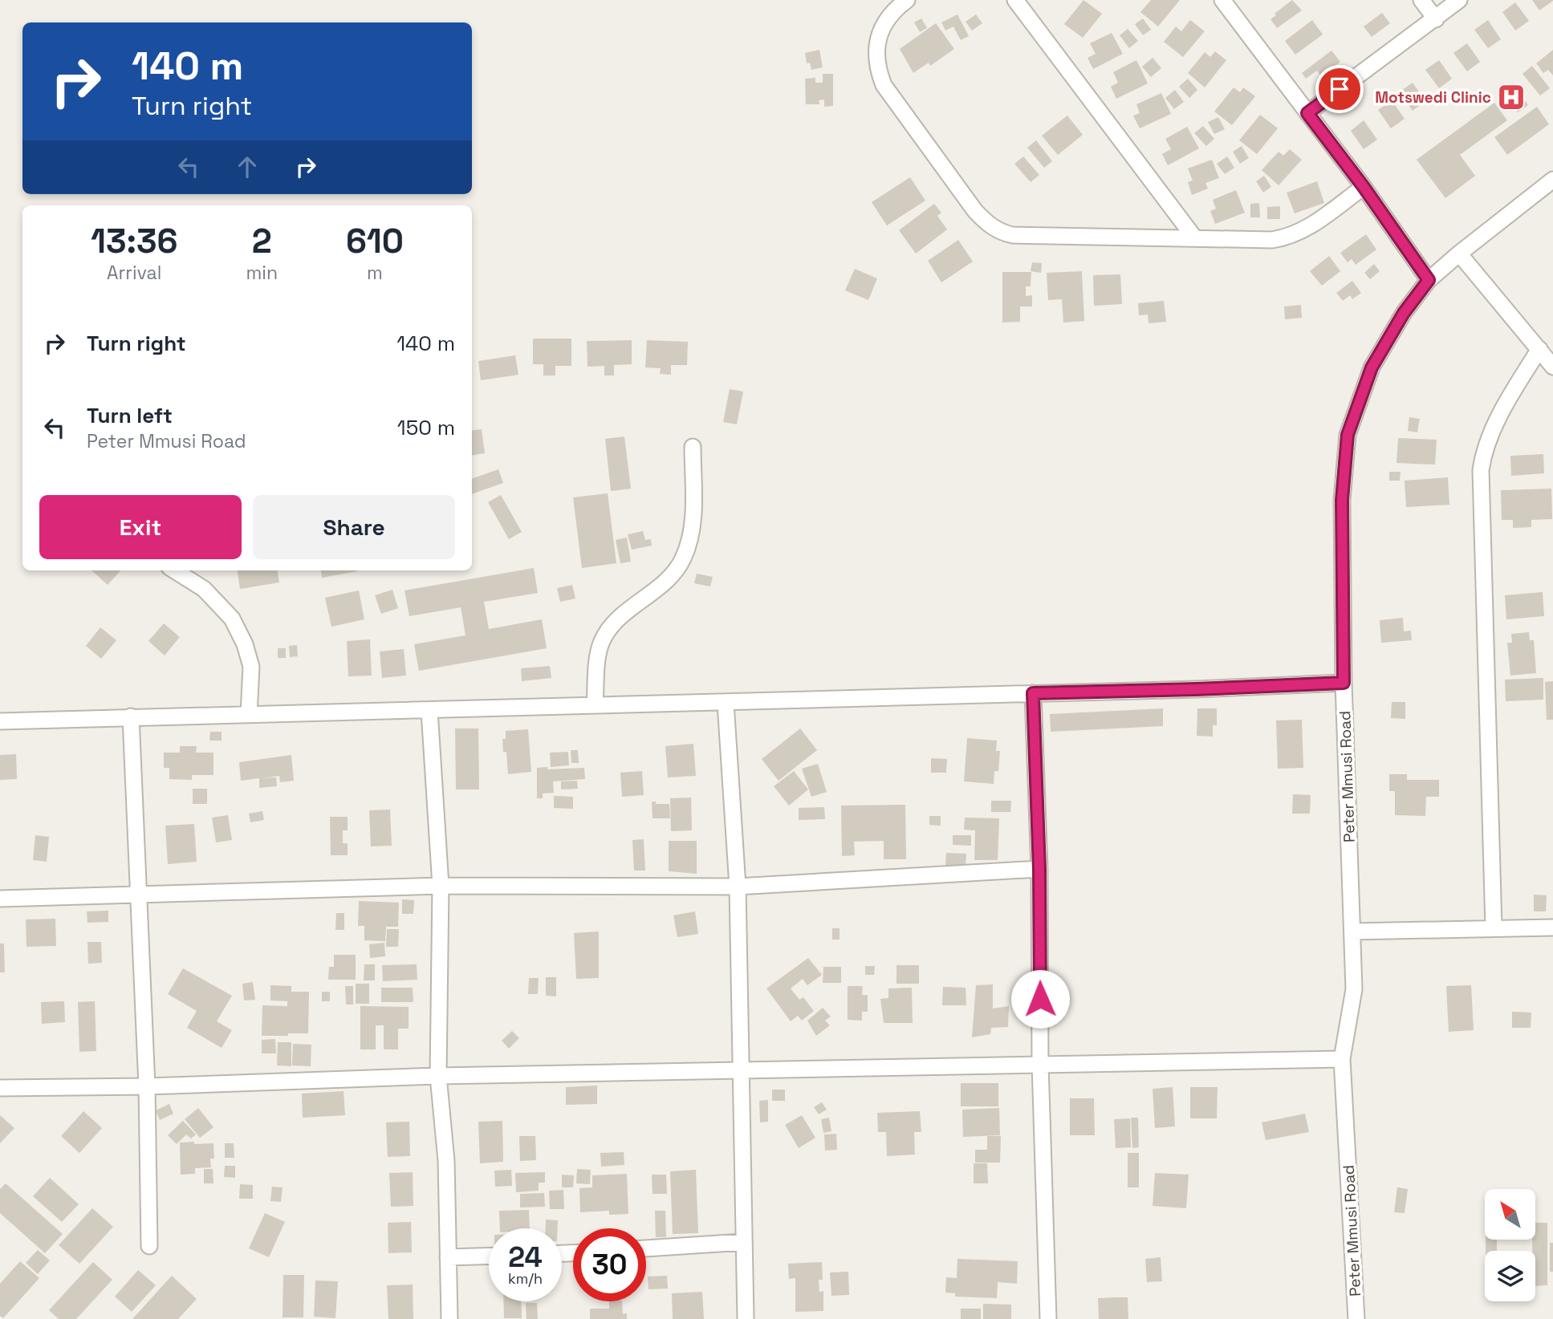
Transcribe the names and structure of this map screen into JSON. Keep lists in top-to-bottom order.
{
  "streets": {
    "street": ["Peter Mmusi Road"]
  },
  "places": {
    "hospital": ["Motswedi Clinic"]
  },
  "north": "top left",
  "page": {
    "turn": ["140 m", "Turn right"],
    "eta": [
      "13:36",
      "Arrival",
      "2",
      "min",
      "610",
      "m"
    ],
    "list": [
      {
        "name": "Turn right",
        "value": "140 m"
      },
      {
        "name": "Turn left",
        "note": "Peter Mmusi Road",
        "value": "150 m"
      }
    ],
    "buttons": ["Exit", "Share"],
    "speed": "24 km/h",
    "limit": "30"
  }
}
